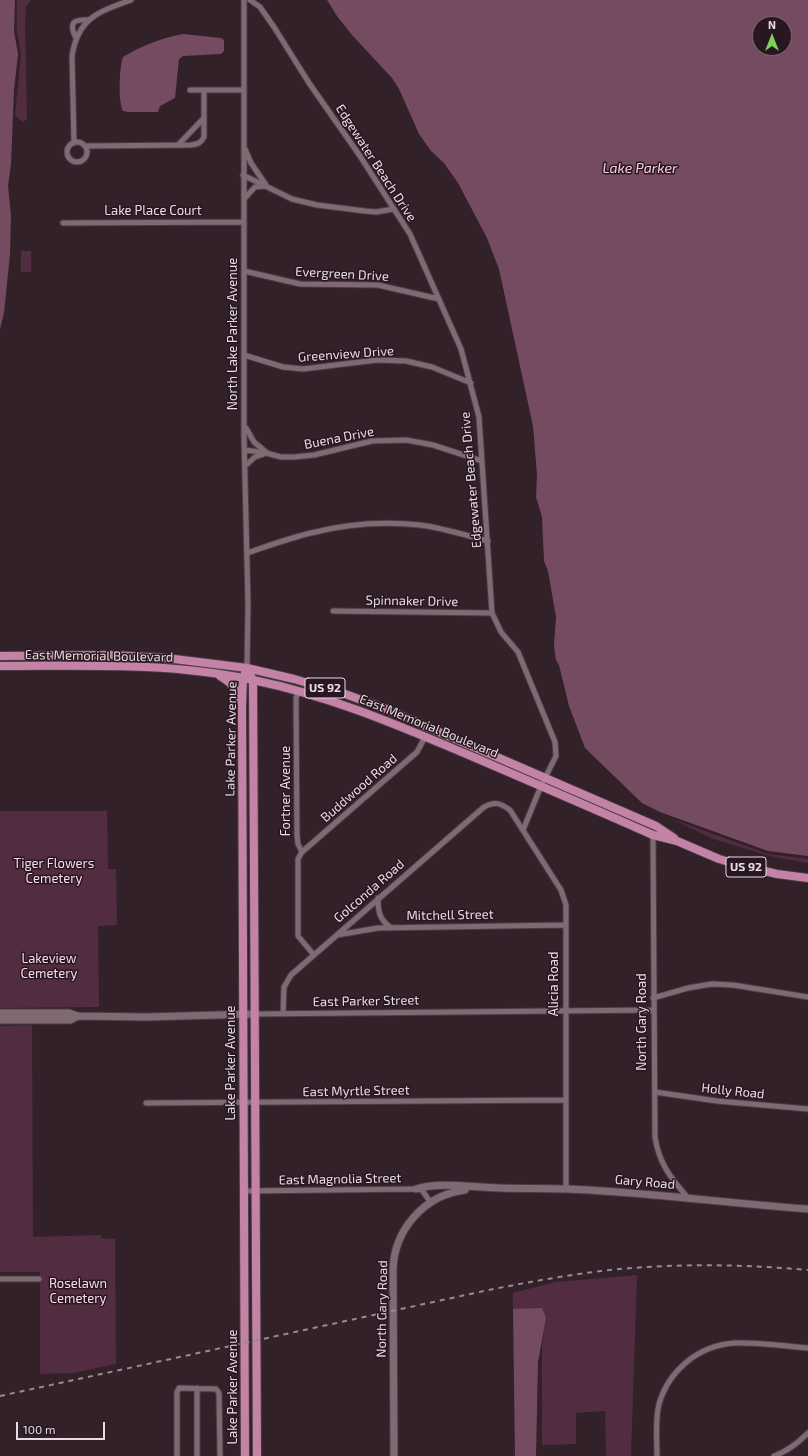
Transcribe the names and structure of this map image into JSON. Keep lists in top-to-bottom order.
{
  "streets": {
    "main road": [
      "East Memorial Boulevard",
      "US 92",
      "Lake Parker Avenue",
      "East Parker Street",
      "North Gary Road",
      "Gary Road"
    ],
    "street": [
      "Edgewater Beach Drive",
      "Lake Place Court",
      "Evergreen Drive",
      "North Lake Parker Avenue",
      "Greenview Drive",
      "Buena Drive",
      "Spinnaker Drive",
      "Buddwood Road",
      "Fortner Avenue",
      "Golconda Road",
      "Mitchell Street",
      "Alicia Road",
      "East Myrtle Street",
      "Holly Road",
      "East Magnolia Street"
    ]
  },
  "crossings": [
    ["Edgewater Beach Drive", "Evergreen Drive"],
    ["Edgewater Beach Drive", "Greenview Drive"],
    ["Edgewater Beach Drive", "Buena Drive"],
    ["Edgewater Beach Drive", "Spinnaker Drive"],
    ["Edgewater Beach Drive", "East Memorial Boulevard"],
    ["Edgewater Beach Drive", "Alicia Road"],
    ["Lake Place Court", "North Lake Parker Avenue"],
    ["Evergreen Drive", "North Lake Parker Avenue"],
    ["North Lake Parker Avenue", "Greenview Drive"],
    ["North Lake Parker Avenue", "Buena Drive"],
    ["North Lake Parker Avenue", "East Memorial Boulevard"],
    ["North Lake Parker Avenue", "Lake Parker Avenue"],
    ["East Memorial Boulevard", "Lake Parker Avenue"],
    ["East Memorial Boulevard", "Buddwood Road"],
    ["East Memorial Boulevard", "Fortner Avenue"],
    ["East Memorial Boulevard", "North Gary Road"],
    ["Lake Parker Avenue", "East Parker Street"],
    ["Lake Parker Avenue", "East Myrtle Street"],
    ["Lake Parker Avenue", "East Magnolia Street"],
    ["Buddwood Road", "Fortner Avenue"],
    ["Fortner Avenue", "Golconda Road"],
    ["Golconda Road", "Mitchell Street"],
    ["Golconda Road", "Alicia Road"],
    ["Golconda Road", "East Parker Street"],
    ["Mitchell Street", "Alicia Road"],
    ["Alicia Road", "East Parker Street"],
    ["Alicia Road", "East Myrtle Street"],
    ["Alicia Road", "Gary Road"],
    ["East Parker Street", "North Gary Road"],
    ["North Gary Road", "Holly Road"],
    ["North Gary Road", "East Magnolia Street"],
    ["North Gary Road", "Gary Road"]
  ],
  "water": ["Lake Parker"],
  "parks": ["Tiger Flowers Cemetery", "Lakeview Cemetery", "Roselawn Cemetery"],
  "scale_bar": "100 m",
  "north": "top"
}
